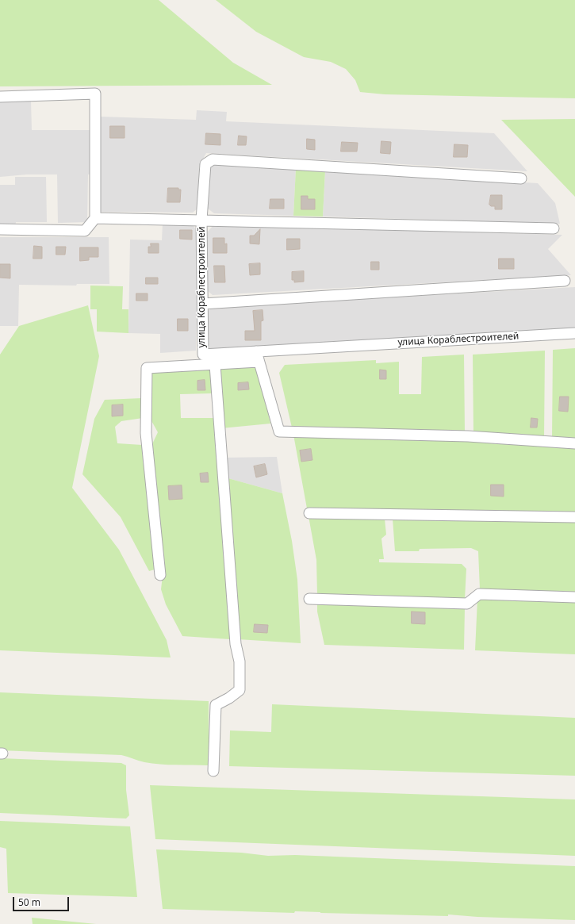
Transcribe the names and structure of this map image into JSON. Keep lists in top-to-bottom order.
{
  "streets": {
    "street": ["улица Кораблестроителей"]
  },
  "scale_bar": "50 m"
}
